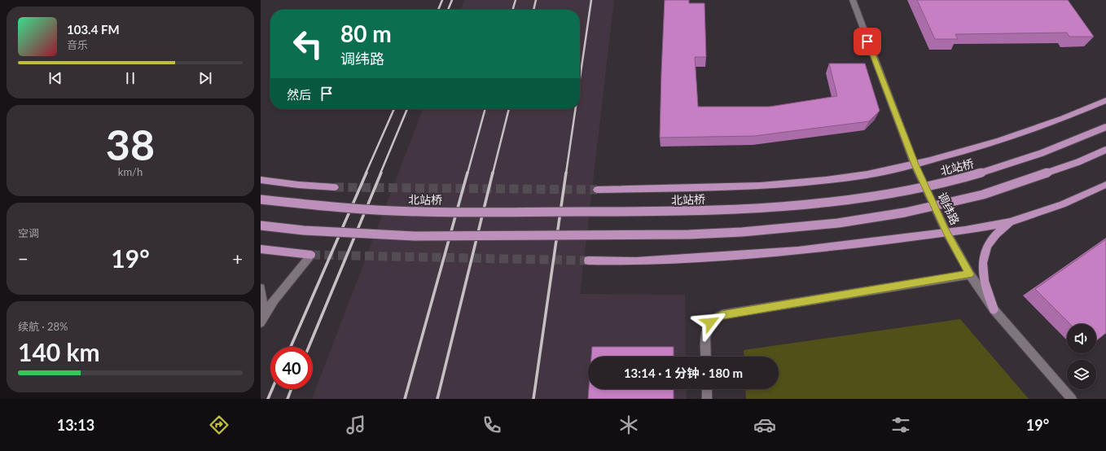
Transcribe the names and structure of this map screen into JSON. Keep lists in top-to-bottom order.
{
  "streets": {
    "main road": ["北站桥"],
    "street": ["调纬路"]
  },
  "page": {
    "turn": ["80 m", "调纬路"],
    "song": ["103.4 FM", "音乐"],
    "then": "然后",
    "tile": [
      ["38", "km/h"],
      "空调",
      ["续航 · 28%", "140 km"]
    ],
    "heat": ["−", "19°", "+"],
    "limit": "40",
    "trip": "13:14 · 1 分钟 · 180 m",
    "tabs": ["13:13", "19°"]
  }
}
